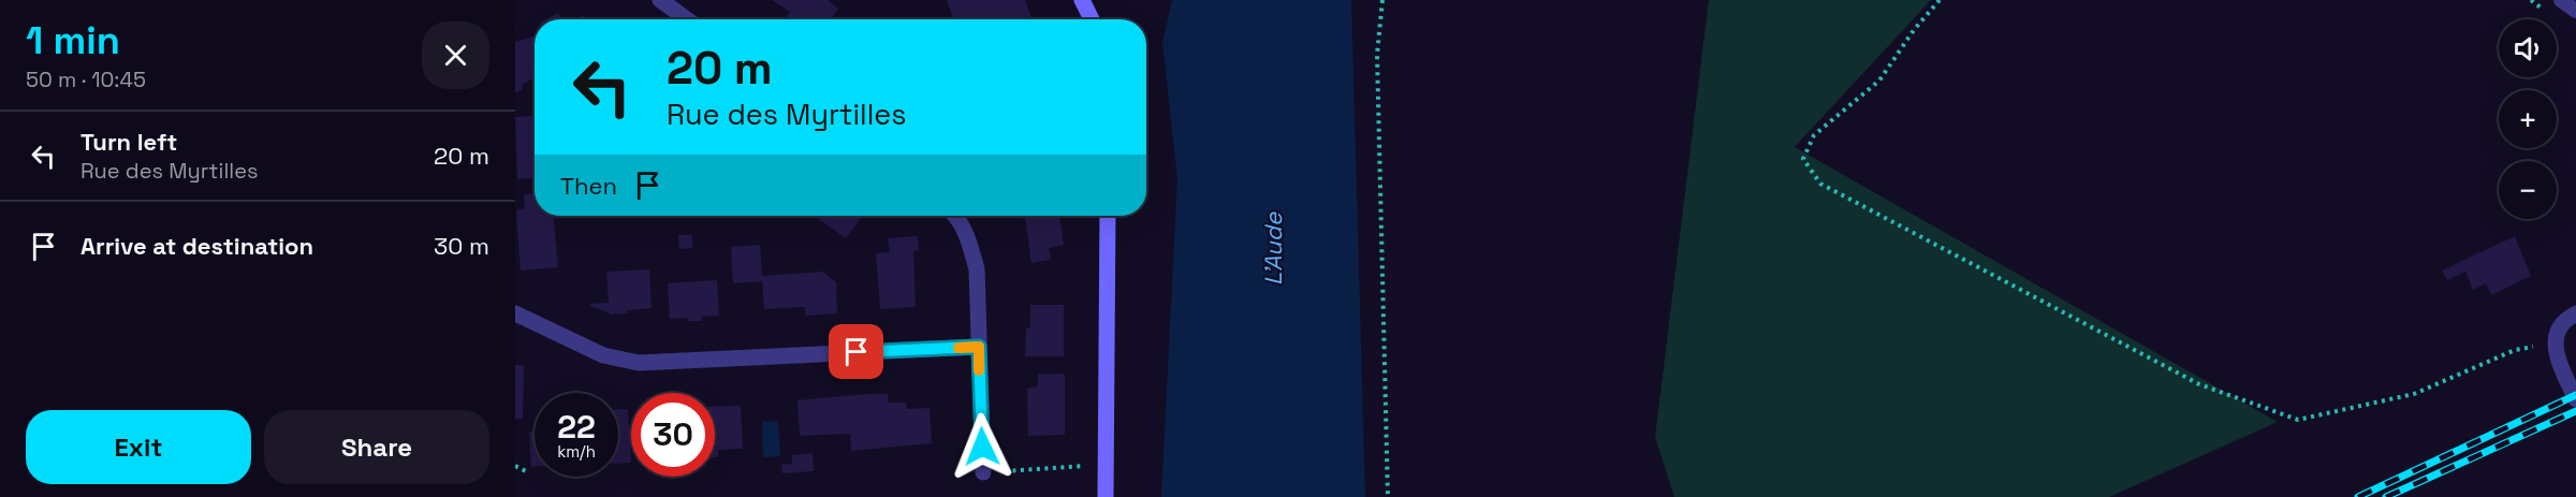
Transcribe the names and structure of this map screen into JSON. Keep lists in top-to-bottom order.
{
  "water": ["L'Aude"],
  "page": {
    "heading": ["1 min", "50 m · 10:45"],
    "map_buttons": ["+", "−"],
    "turn": ["20 m", "Rue des Myrtilles"],
    "list": [
      {
        "name": "Turn left",
        "note": "Rue des Myrtilles",
        "value": "20 m"
      },
      {
        "name": "Arrive at destination",
        "value": "30 m"
      }
    ],
    "then": "Then",
    "speed": "22 km/h",
    "limit": "30",
    "buttons": ["Exit", "Share"]
  }
}
